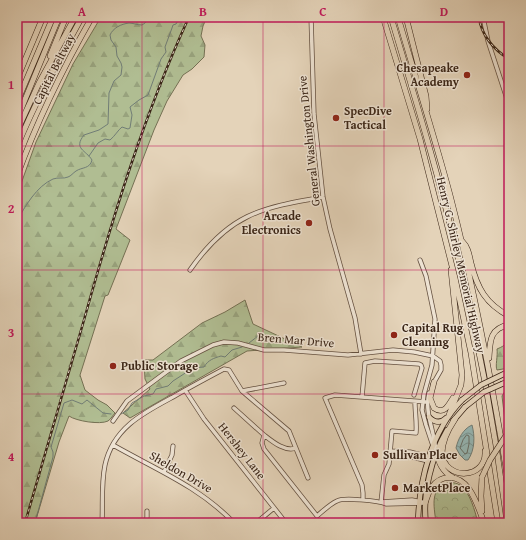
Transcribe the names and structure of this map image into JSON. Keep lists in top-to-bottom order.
{
  "streets": {
    "highway": ["Capital Beltway", "Henry G. Shirley Memorial Highway"],
    "street": [
      "General Washington Drive",
      "Bren Mar Drive",
      "Hershey Lane",
      "Sheldon Drive"
    ]
  },
  "crossings": [
    ["General Washington Drive", "Bren Mar Drive"]
  ],
  "places": [
    "Chesapeake Academy",
    "SpecDive Tactical",
    "Arcade Electronics",
    "Capital Rug Cleaning",
    "Public Storage",
    "Sullivan Place",
    "MarketPlace"
  ],
  "grid": {
    "columns": [
      "A",
      "B",
      "C",
      "D"
    ],
    "rows": [
      "1",
      "2",
      "3",
      "4"
    ]
  }
}
